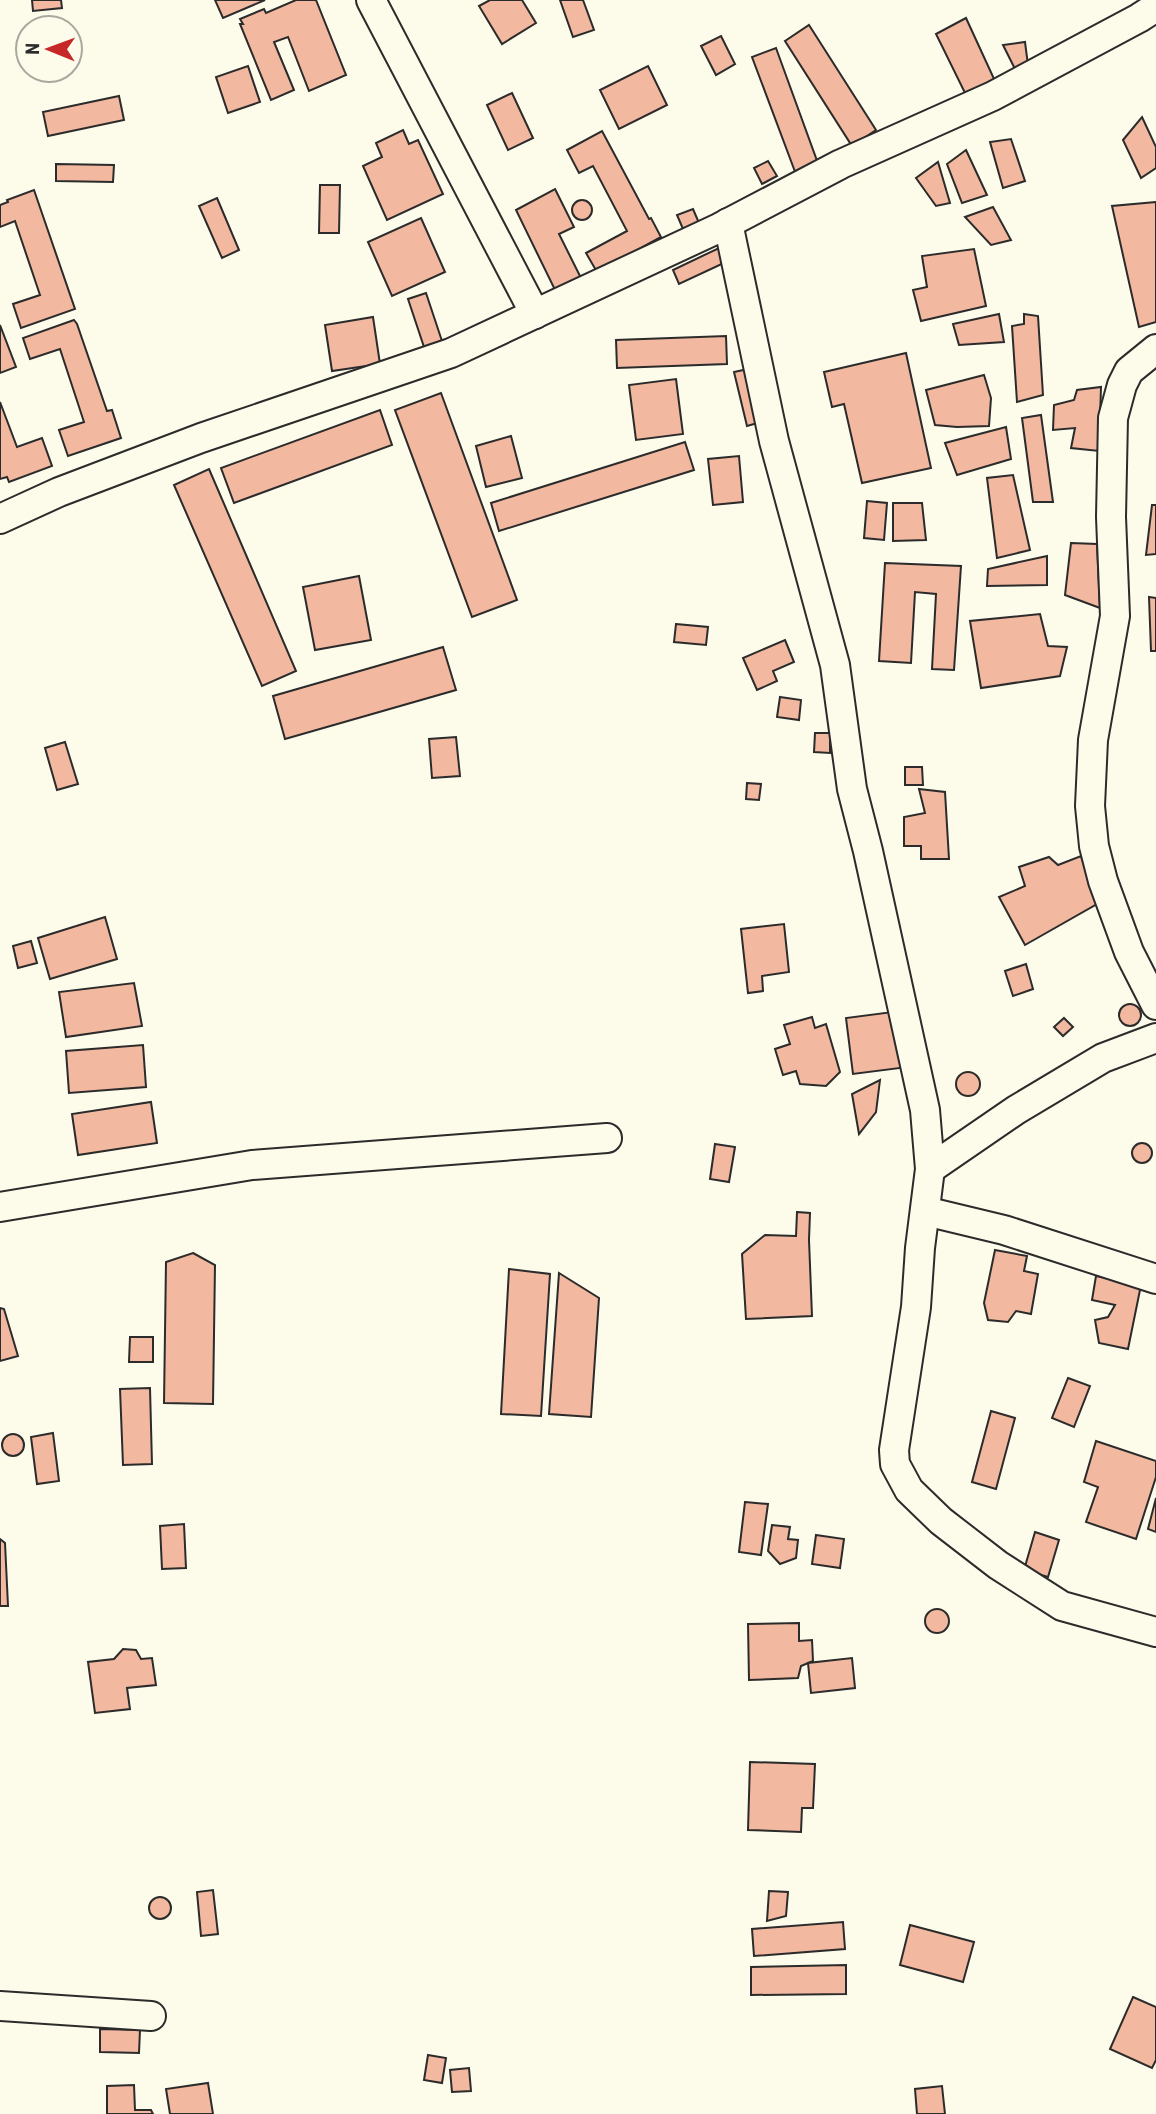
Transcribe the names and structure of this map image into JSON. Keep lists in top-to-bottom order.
{
  "north": "left"
}
